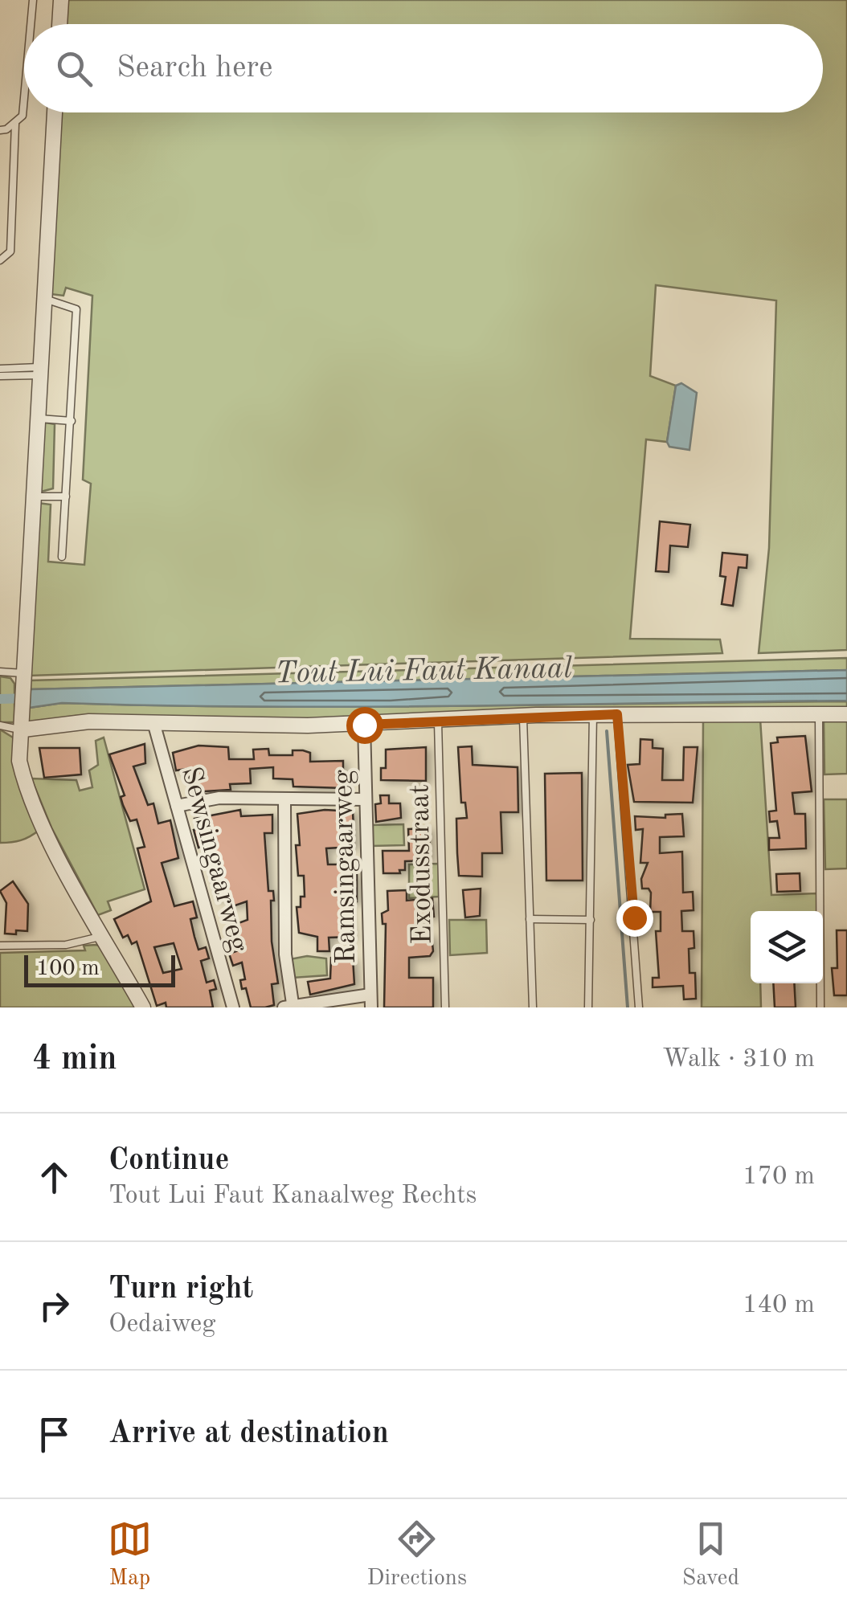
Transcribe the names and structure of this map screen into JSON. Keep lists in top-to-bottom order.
{
  "streets": {
    "street": ["Sewsingaarweg", "Ramsingaarweg"],
    "lane": ["Exodusstraat"]
  },
  "water": ["Tout Lui Faut Kanaal"],
  "scale_bar": "100 m",
  "page": {
    "search": "Search here",
    "scale": "100 m",
    "heading": ["4 min", "Walk · 310 m"],
    "list": [
      ["Continue", "Tout Lui Faut Kanaalweg Rechts", "170 m"],
      ["Turn right", "Oedaiweg", "140 m"],
      "Arrive at destination"
    ],
    "nav": ["Map", "Directions", "Saved"]
  }
}
